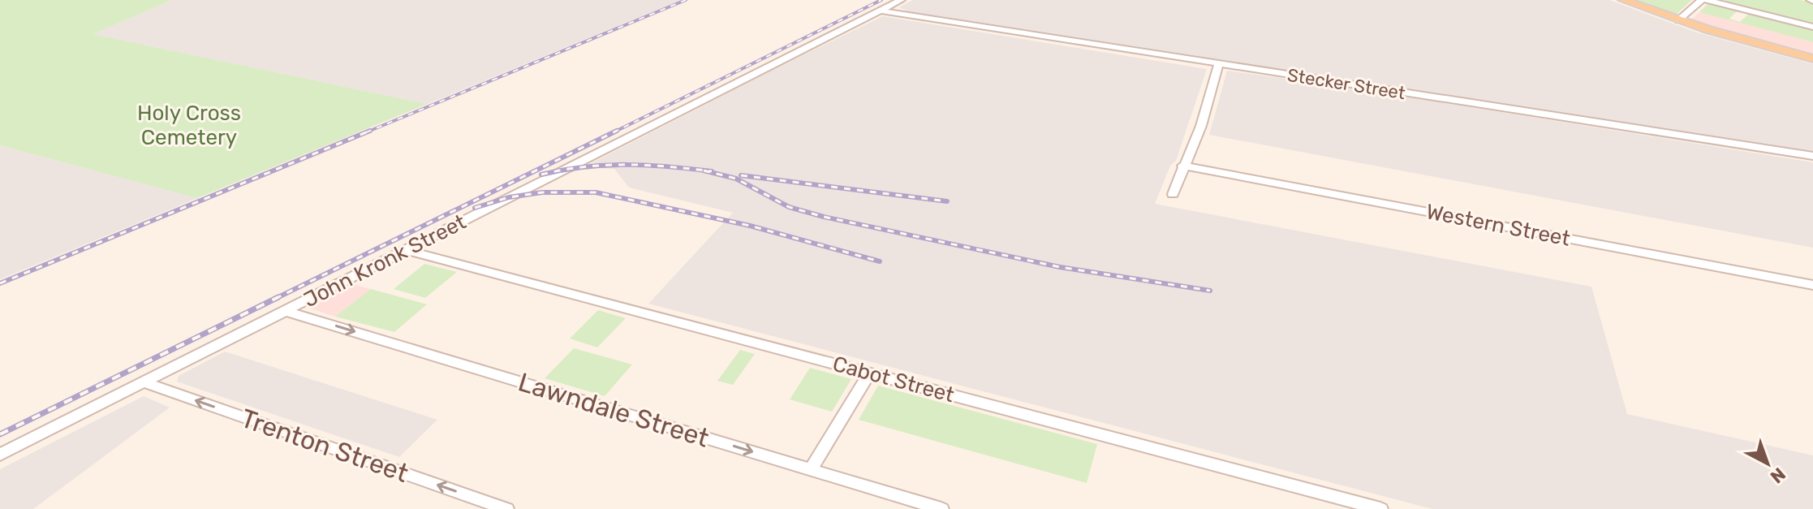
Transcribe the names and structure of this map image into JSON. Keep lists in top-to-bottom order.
{
  "streets": {
    "street": [
      "Stecker Street",
      "Western Street",
      "John Kronk Street",
      "Cabot Street",
      "Lawndale Street",
      "Trenton Street"
    ]
  },
  "crossings": [
    ["Stecker Street", "John Kronk Street"],
    ["John Kronk Street", "Cabot Street"],
    ["John Kronk Street", "Lawndale Street"],
    ["John Kronk Street", "Trenton Street"]
  ],
  "one_way": ["Lawndale Street", "Trenton Street"],
  "parks": ["Holy Cross Cemetery"],
  "north": "bottom right"
}
